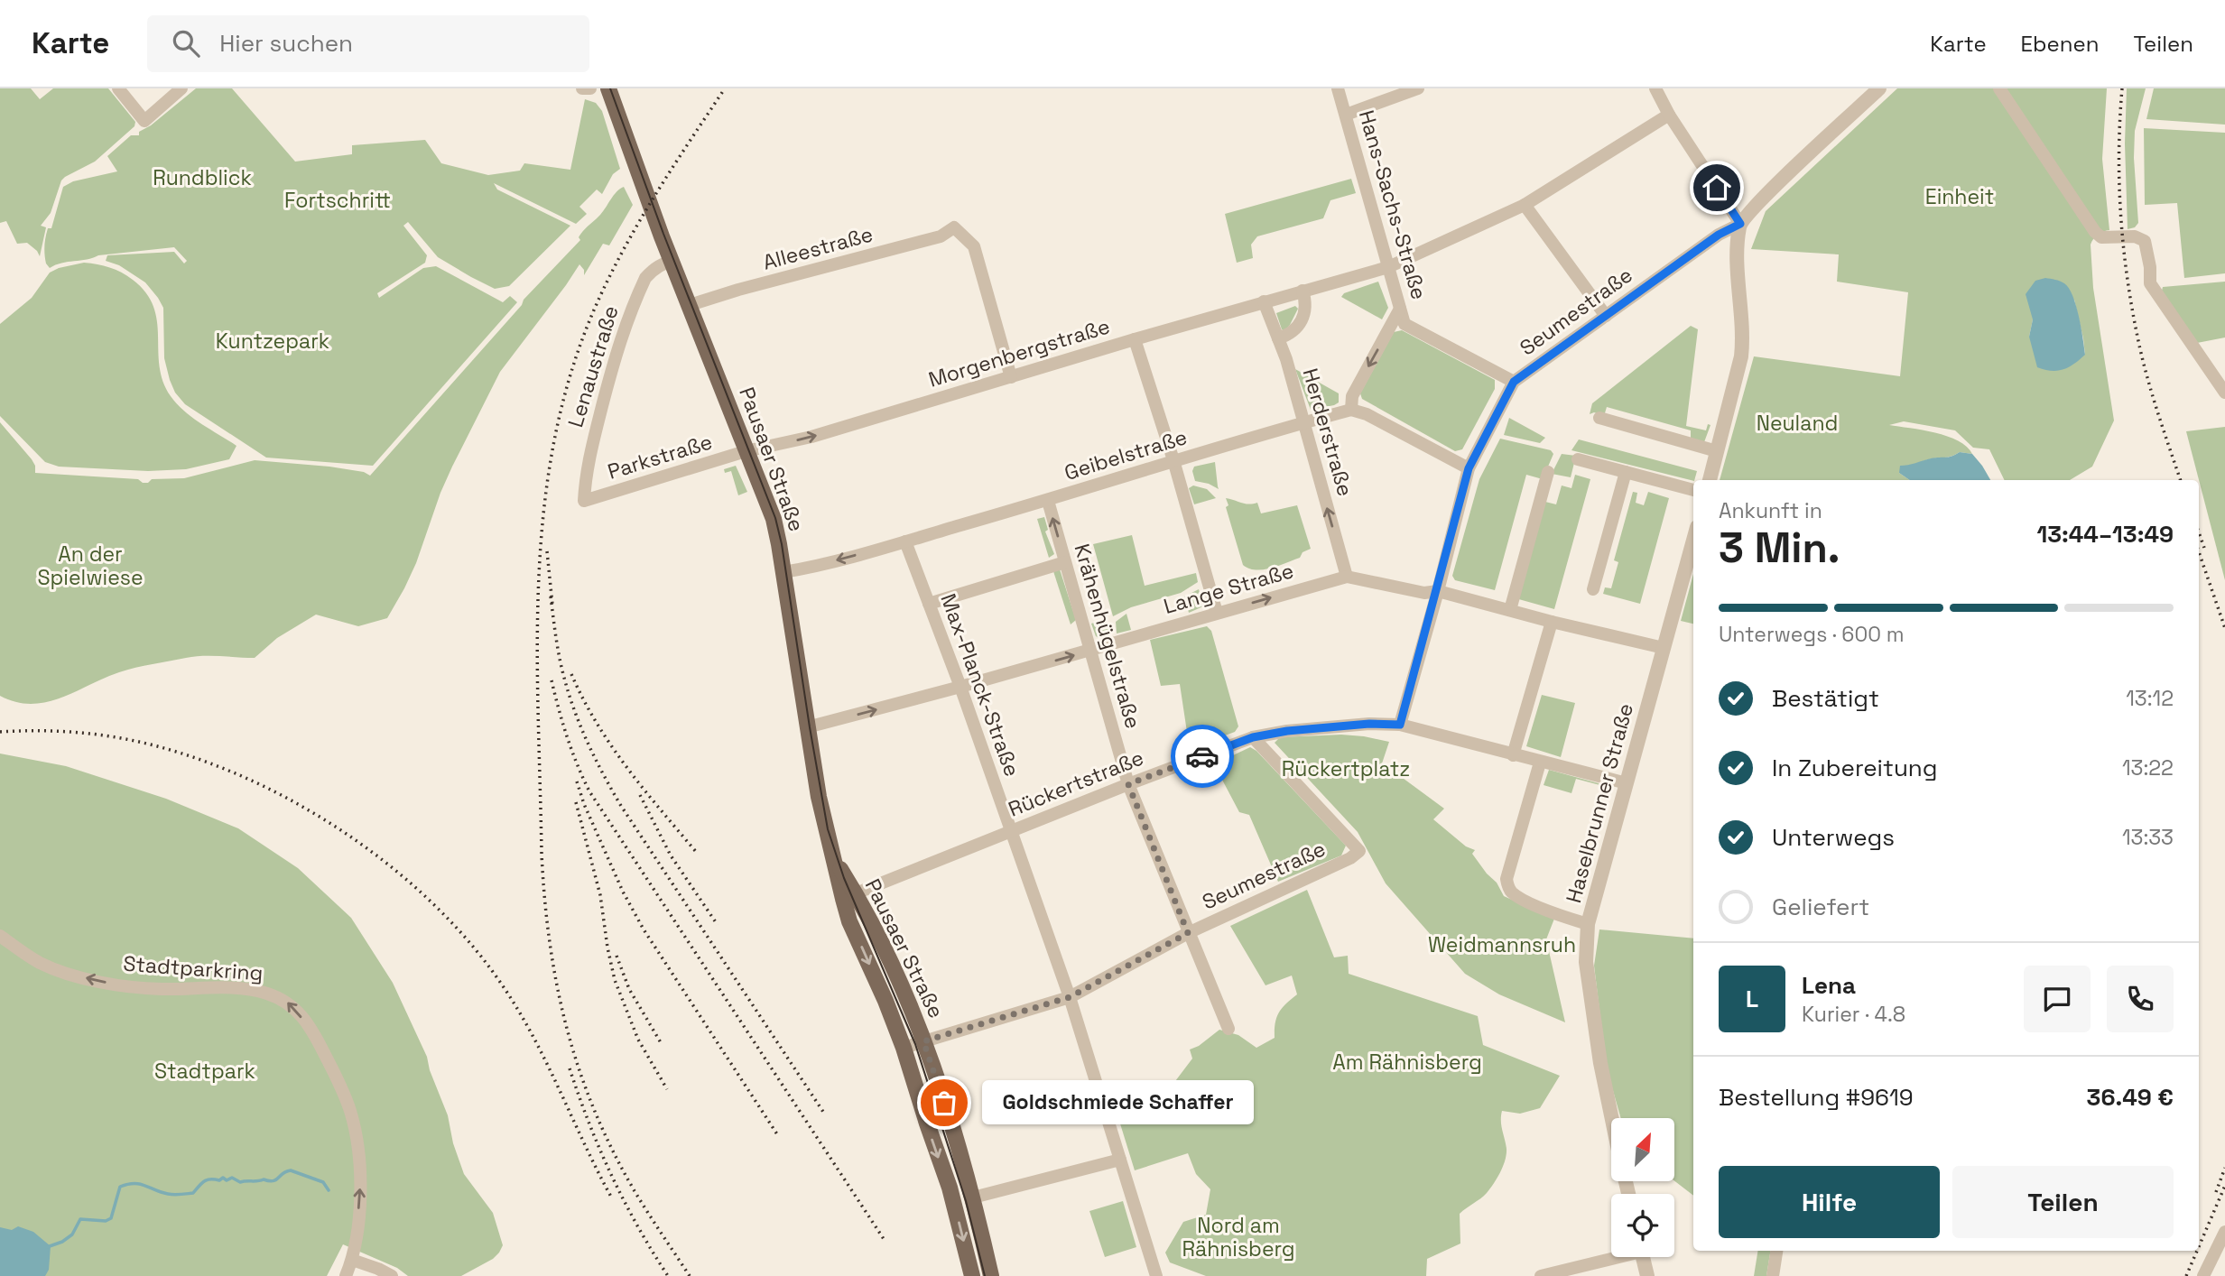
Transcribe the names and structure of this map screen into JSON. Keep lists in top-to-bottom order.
{
  "streets": {
    "main road": ["Pausaer Straße"],
    "street": [
      "Hans-Sachs-Straße",
      "Alleestraße",
      "Seumestraße",
      "Morgenbergstraße",
      "Lenaustraße",
      "Herderstraße",
      "Geibelstraße",
      "Parkstraße",
      "Lange Straße",
      "Krähenhügelstraße",
      "Max-Planck-Straße",
      "Rückertstraße",
      "Haselbrunner Straße",
      "Stadtparkring"
    ]
  },
  "crossings": [
    ["Hans-Sachs-Straße", "Seumestraße"],
    ["Hans-Sachs-Straße", "Morgenbergstraße"],
    ["Alleestraße", "Morgenbergstraße"],
    ["Alleestraße", "Pausaer Straße"],
    ["Seumestraße", "Pausaer Straße"],
    ["Seumestraße", "Lange Straße"],
    ["Seumestraße", "Krähenhügelstraße"],
    ["Seumestraße", "Max-Planck-Straße"],
    ["Seumestraße", "Rückertstraße"],
    ["Morgenbergstraße", "Herderstraße"],
    ["Morgenbergstraße", "Parkstraße"],
    ["Morgenbergstraße", "Pausaer Straße"],
    ["Lenaustraße", "Parkstraße"],
    ["Lenaustraße", "Pausaer Straße"],
    ["Herderstraße", "Geibelstraße"],
    ["Herderstraße", "Lange Straße"],
    ["Geibelstraße", "Pausaer Straße"],
    ["Geibelstraße", "Krähenhügelstraße"],
    ["Geibelstraße", "Max-Planck-Straße"],
    ["Parkstraße", "Pausaer Straße"],
    ["Pausaer Straße", "Lange Straße"],
    ["Pausaer Straße", "Rückertstraße"],
    ["Lange Straße", "Krähenhügelstraße"],
    ["Lange Straße", "Max-Planck-Straße"],
    ["Lange Straße", "Haselbrunner Straße"],
    ["Krähenhügelstraße", "Rückertstraße"],
    ["Max-Planck-Straße", "Rückertstraße"],
    ["Rückertstraße", "Haselbrunner Straße"]
  ],
  "one_way": ["Herderstraße", "Stadtparkring"],
  "parks": [
    "Rundblick",
    "Einheit",
    "Fortschritt",
    "Kuntzepark",
    "Neuland",
    "An der Spielwiese",
    "Rückertplatz",
    "Weidmannsruh",
    "Am Rähnisberg",
    "Stadtpark",
    "Nord am Rähnisberg"
  ],
  "places": ["Goldschmiede Schaffer"],
  "north": "top right",
  "page": {
    "header": "Karte",
    "search": "Hier suchen",
    "nav": ["Karte", "Ebenen", "Teilen"],
    "heading": ["3 Min.", "Ankunft in", "13:44–13:49"],
    "panel": [
      "Lena",
      "Kurier · 4.8",
      "Bestellung #9619",
      "36.49 €"
    ],
    "bar": "Unterwegs · 600 m",
    "list": [
      ["Bestätigt", "13:12"],
      ["In Zubereitung", "13:22"],
      ["Unterwegs", "13:33"],
      "Geliefert"
    ],
    "round": "L",
    "bubble": "Goldschmiede Schaffer",
    "buttons": ["Hilfe", "Teilen"]
  }
}
